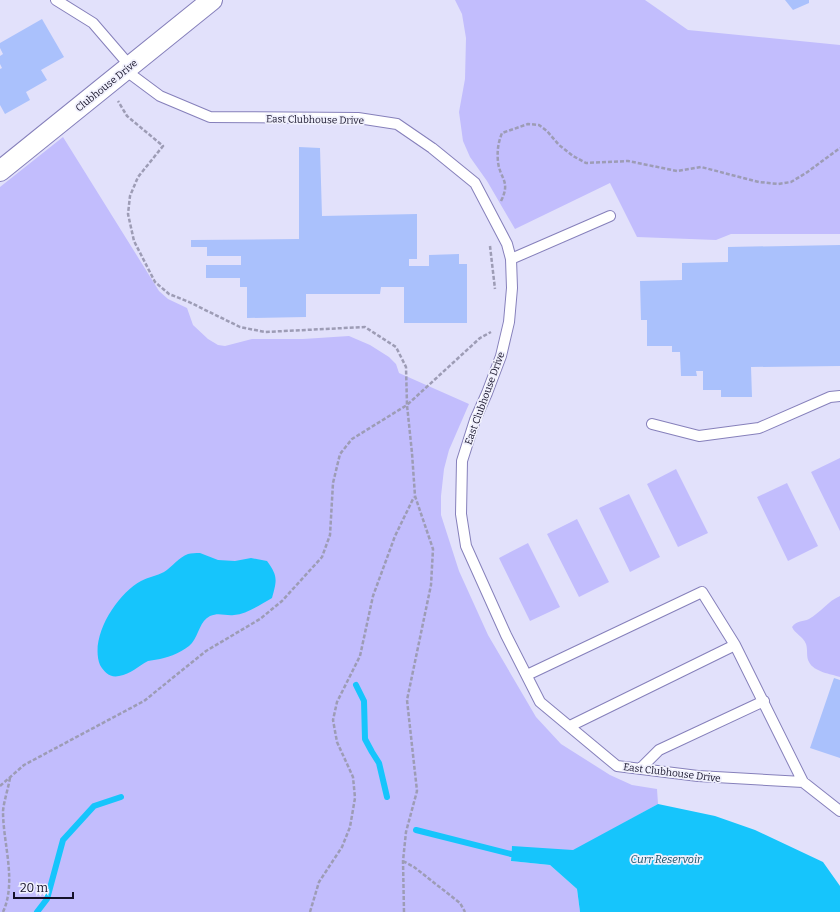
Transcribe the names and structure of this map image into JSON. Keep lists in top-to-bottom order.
{
  "streets": {
    "street": ["Clubhouse Drive"],
    "lane": ["East Clubhouse Drive"]
  },
  "crossings": [
    ["Clubhouse Drive", "East Clubhouse Drive"]
  ],
  "water": ["Curr Reservoir"],
  "scale_bar": "20 m"
}
